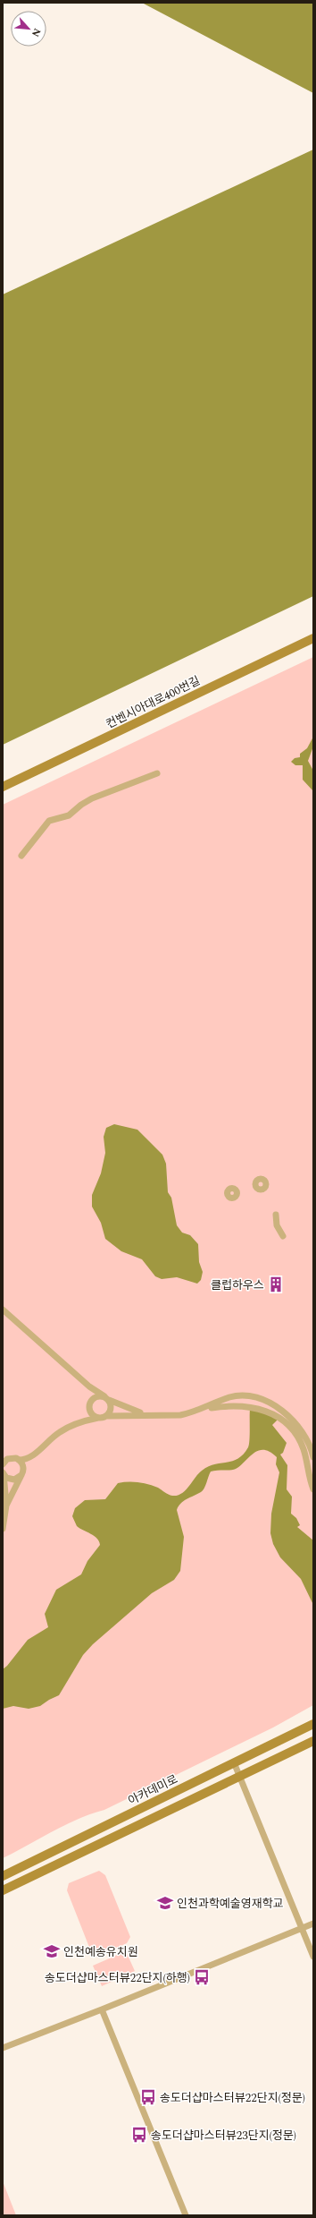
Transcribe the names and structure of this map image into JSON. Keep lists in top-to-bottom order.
{
  "streets": {
    "main road": ["컨벤시아대로400번길", "아카데미로"]
  },
  "places": {
    "building": ["클럽하우스"],
    "school or university": ["인천과학예술영재학교", "인천예송유치원"],
    "bus stop": ["송도더샵마스터뷰22단지(하행)", "송도더샵마스터뷰22단지(정문)", "송도더샵마스터뷰23단지(정문)"]
  },
  "north": "bottom right"
}
